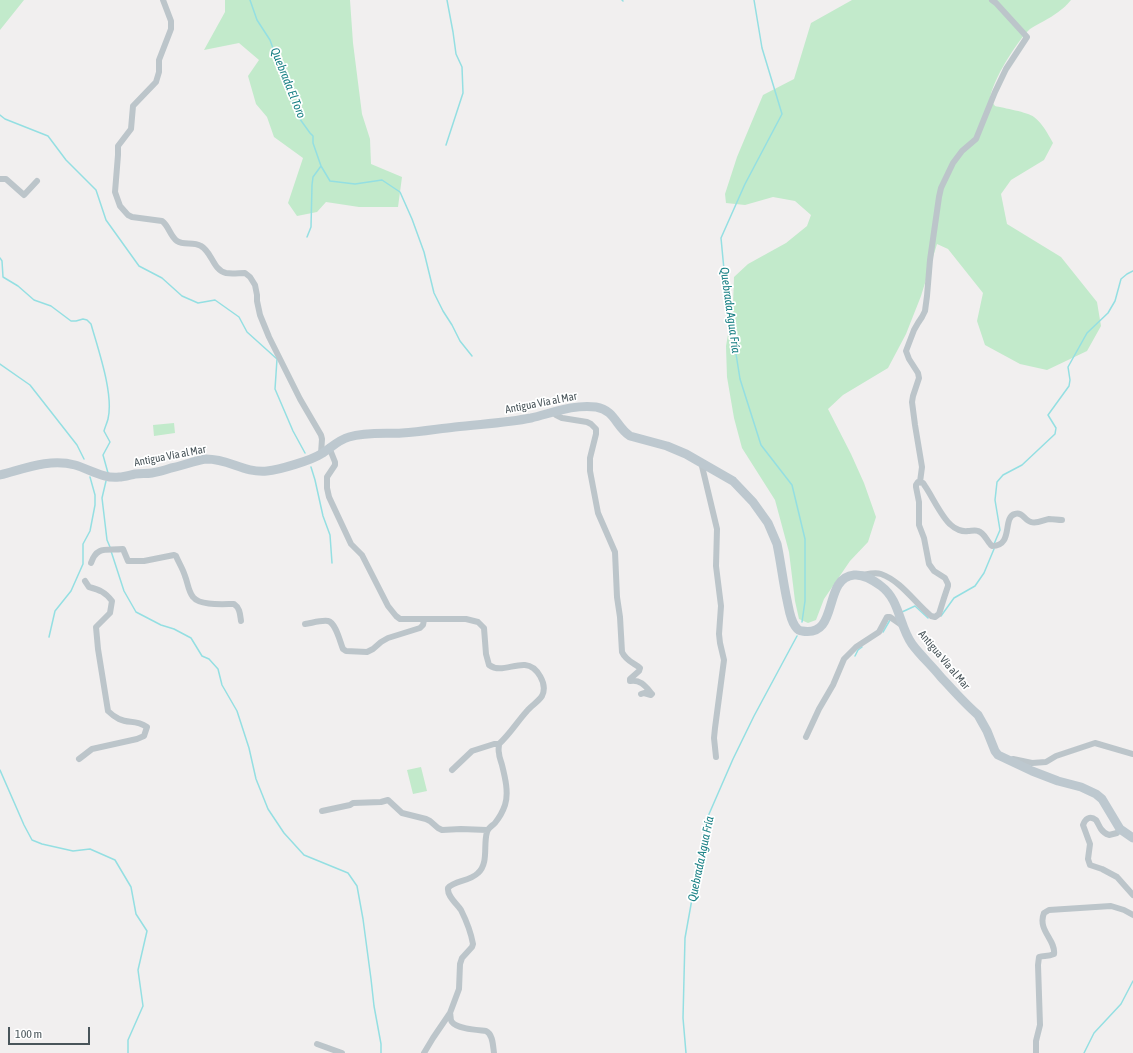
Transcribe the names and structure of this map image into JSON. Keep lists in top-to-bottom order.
{
  "streets": {
    "main road": ["Antigua Vía al Mar"]
  },
  "water": ["Quebrada El Toro", "Quebrada Agua Fría"],
  "scale_bar": "100 m"
}
